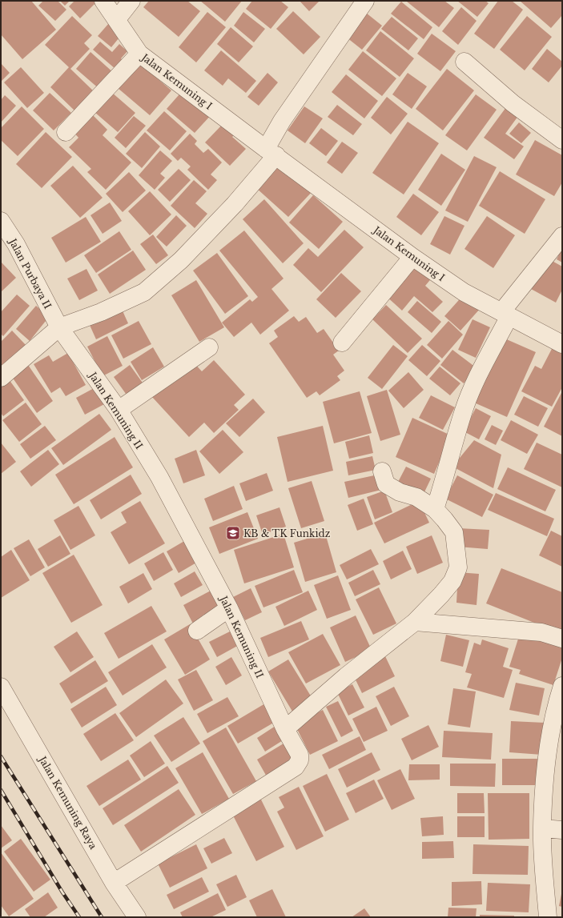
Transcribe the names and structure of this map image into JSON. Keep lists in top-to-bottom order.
{
  "streets": {
    "street": [
      "Jalan Kemuning I",
      "Jalan Purbaya II",
      "Jalan Kemuning II",
      "Jalan Kemuning Raya"
    ]
  },
  "crossings": [
    ["Jalan Purbaya II", "Jalan Kemuning II"],
    ["Jalan Kemuning II", "Jalan Kemuning Raya"]
  ],
  "places": {
    "school or university": ["KB & TK Funkidz"]
  }
}
